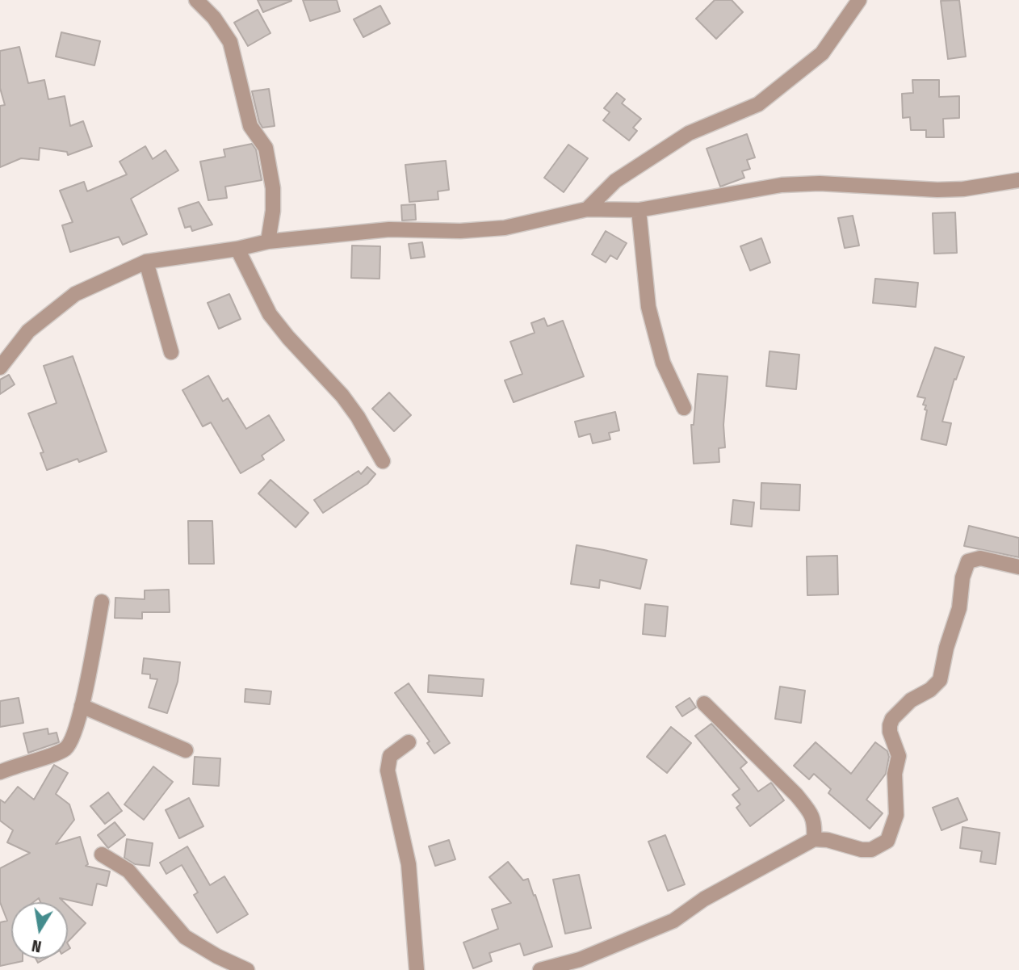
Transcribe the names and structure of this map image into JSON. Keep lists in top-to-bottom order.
{
  "north": "bottom"
}
